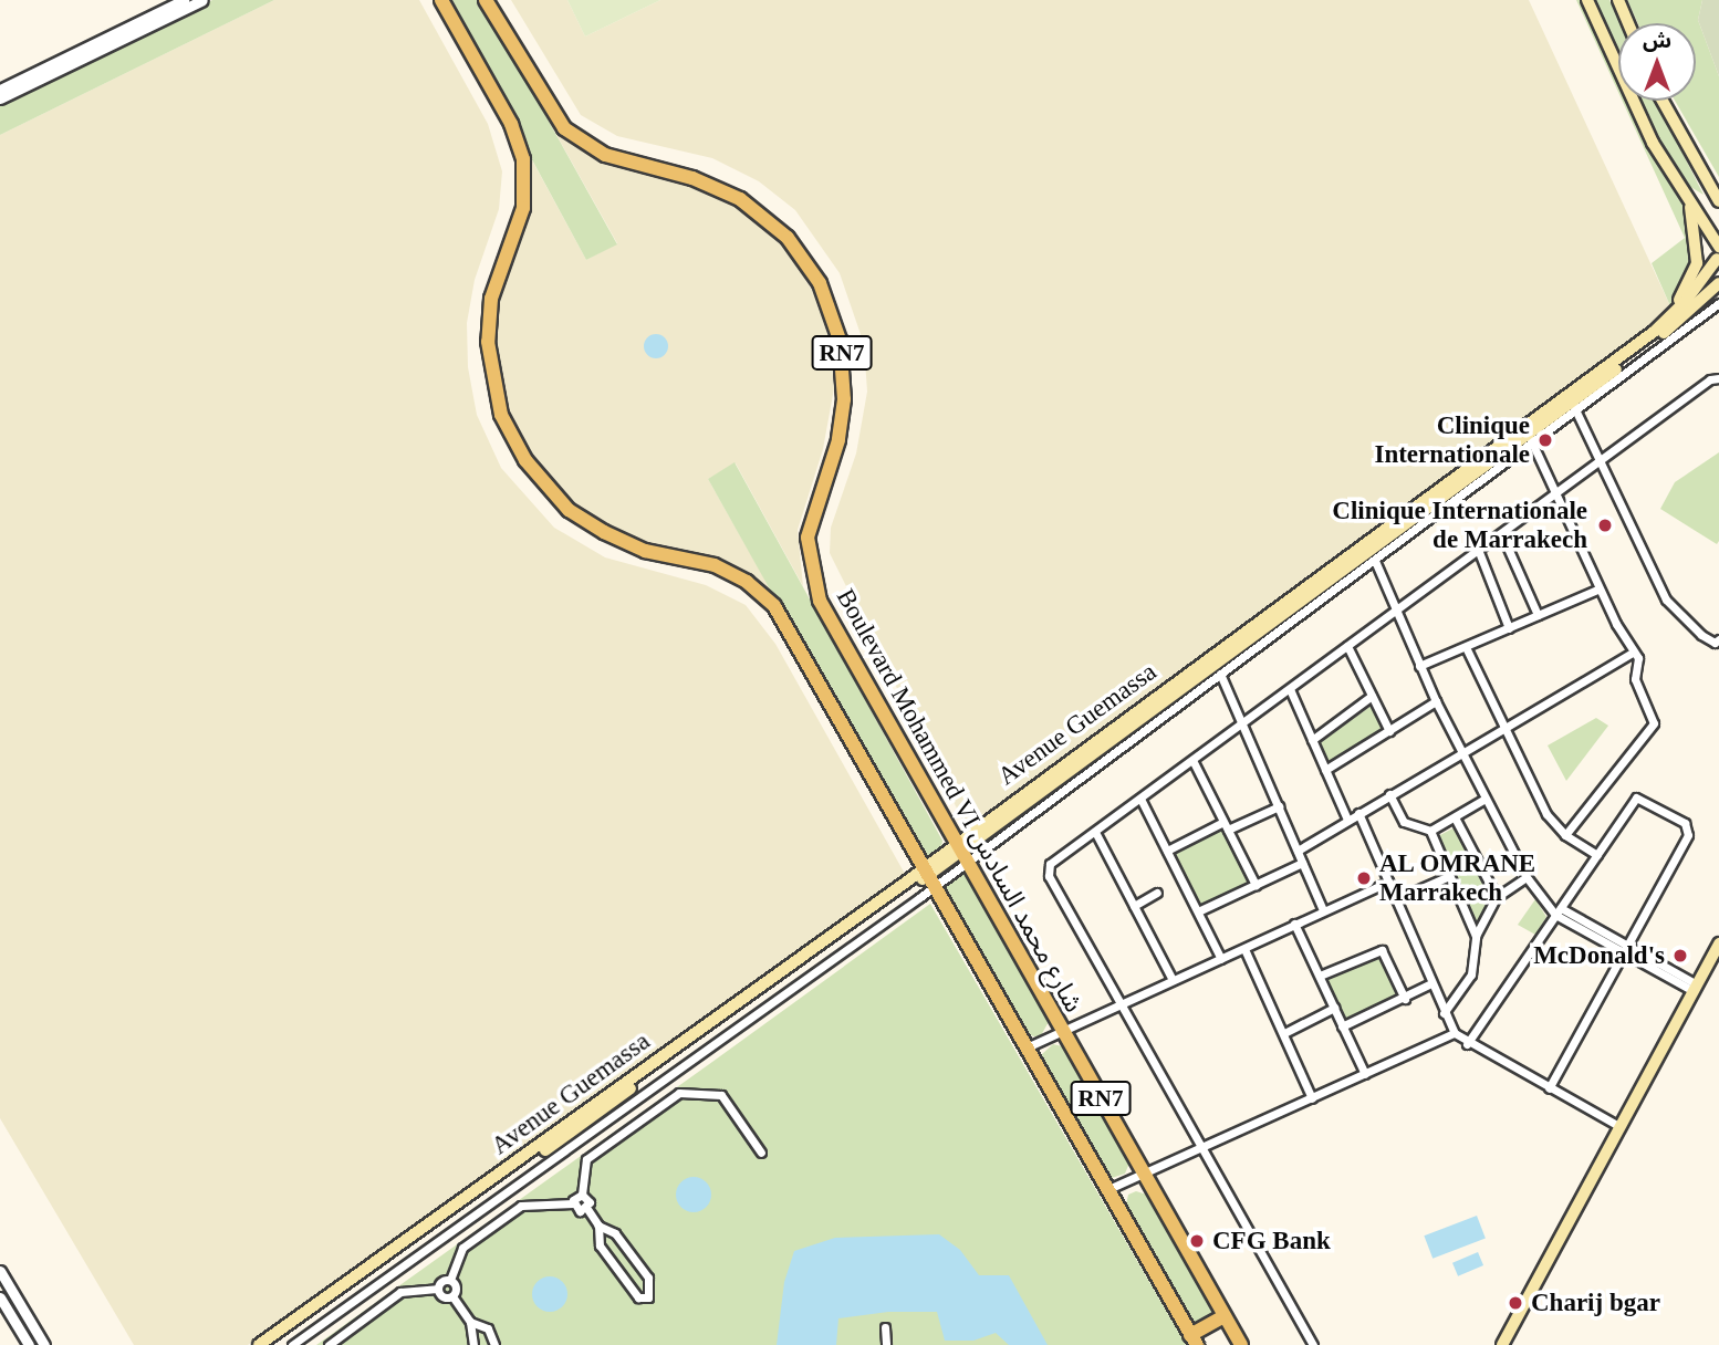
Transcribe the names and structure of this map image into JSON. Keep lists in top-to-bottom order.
{
  "streets": {
    "main road": ["RN7", "Avenue Guemassa", "Boulevard Mohammed VI شارع محمد السادس"]
  },
  "crossings": [
    ["RN7", "Avenue Guemassa"],
    ["Avenue Guemassa", "Boulevard Mohammed VI شارع محمد السادس"]
  ],
  "places": [
    "Clinique Internationale",
    "Clinique Internationale de Marrakech",
    "AL OMRANE Marrakech",
    "McDonald's",
    "CFG Bank",
    "Charij bgar"
  ],
  "north": "top"
}
